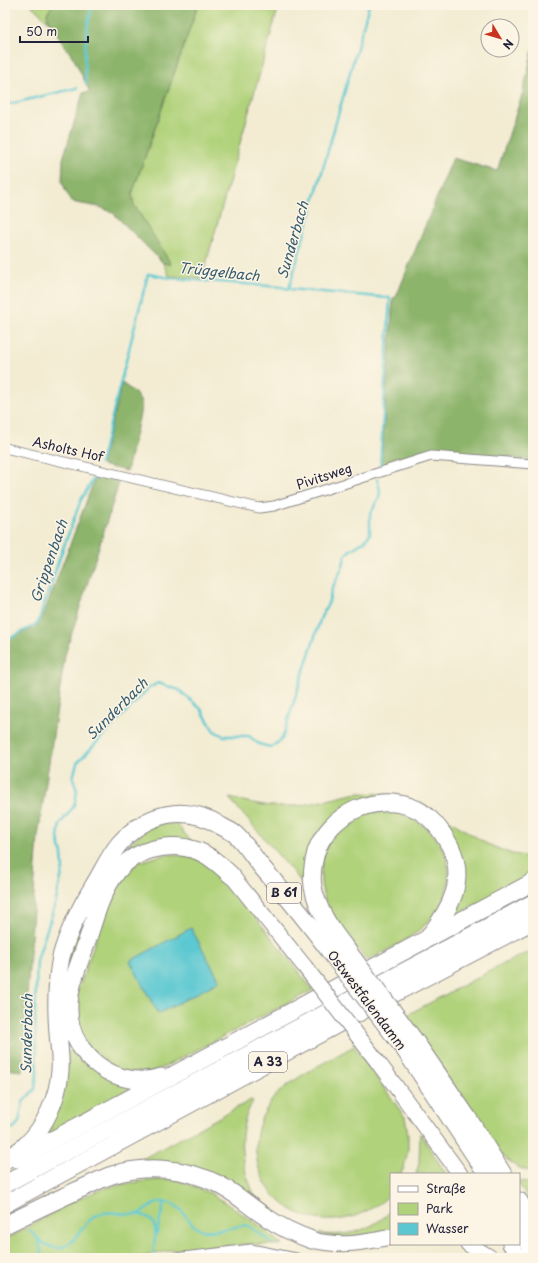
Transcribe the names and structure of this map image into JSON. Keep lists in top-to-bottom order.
{
  "streets": {
    "highway": ["B 61", "Ostwestfalendamm", "A 33"],
    "street": ["Asholts Hof", "Pivitsweg"]
  },
  "crossings": [
    ["Asholts Hof", "Pivitsweg"]
  ],
  "water": ["Sunderbach", "Trüggelbach", "Grippenbach"],
  "legend": ["Straße", "Park", "Wasser"],
  "scale_bar": "50 m",
  "north": "bottom right"
}
